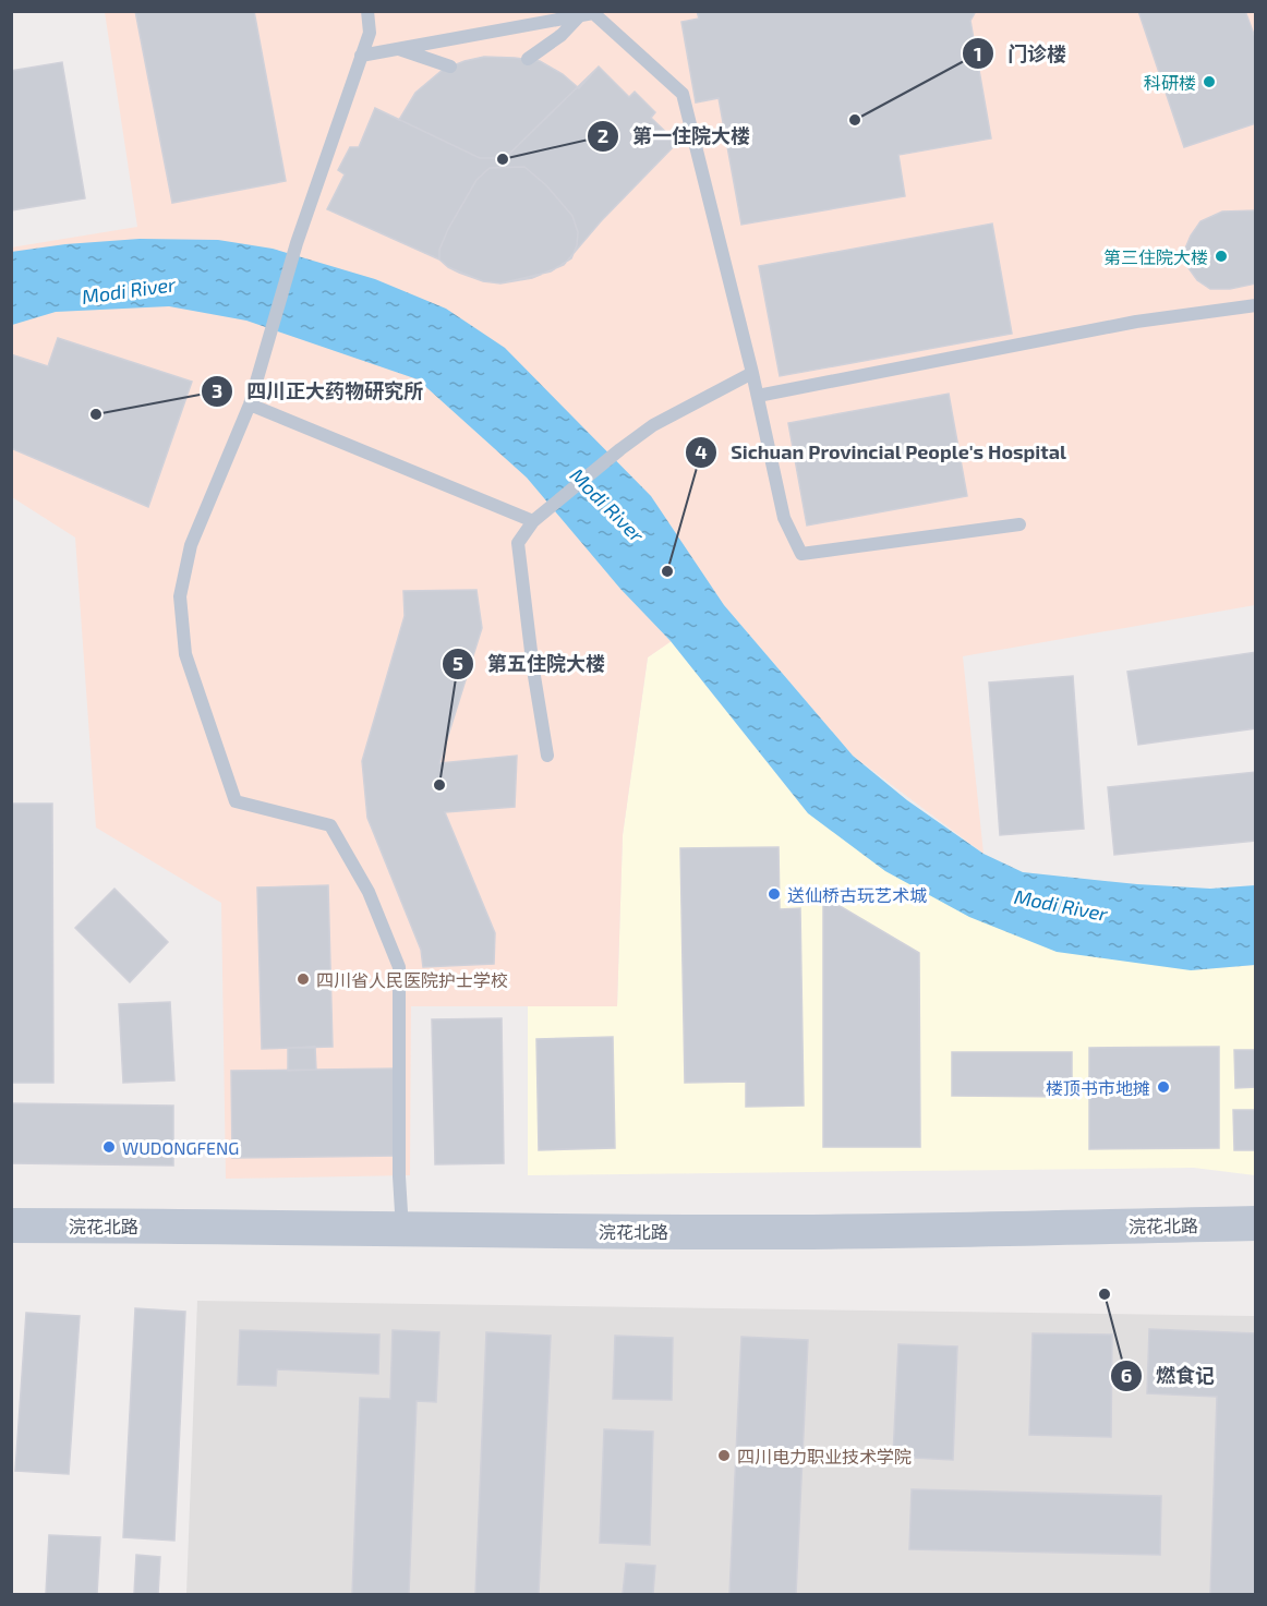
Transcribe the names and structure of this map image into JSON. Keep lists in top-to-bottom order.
{
  "streets": {
    "street": ["浣花北路"]
  },
  "water": ["Modi River"],
  "places": [
    "科研楼",
    "门诊楼",
    "第一住院大楼",
    "第三住院大楼",
    "四川正大药物研究所",
    "Sichuan Provincial People's Hospital",
    "第五住院大楼",
    "送仙桥古玩艺术城",
    "四川省人民医院护士学校",
    "楼顶书市地摊",
    "WUDONGFENG",
    "燃食记",
    "四川电力职业技术学院"
  ]
}
